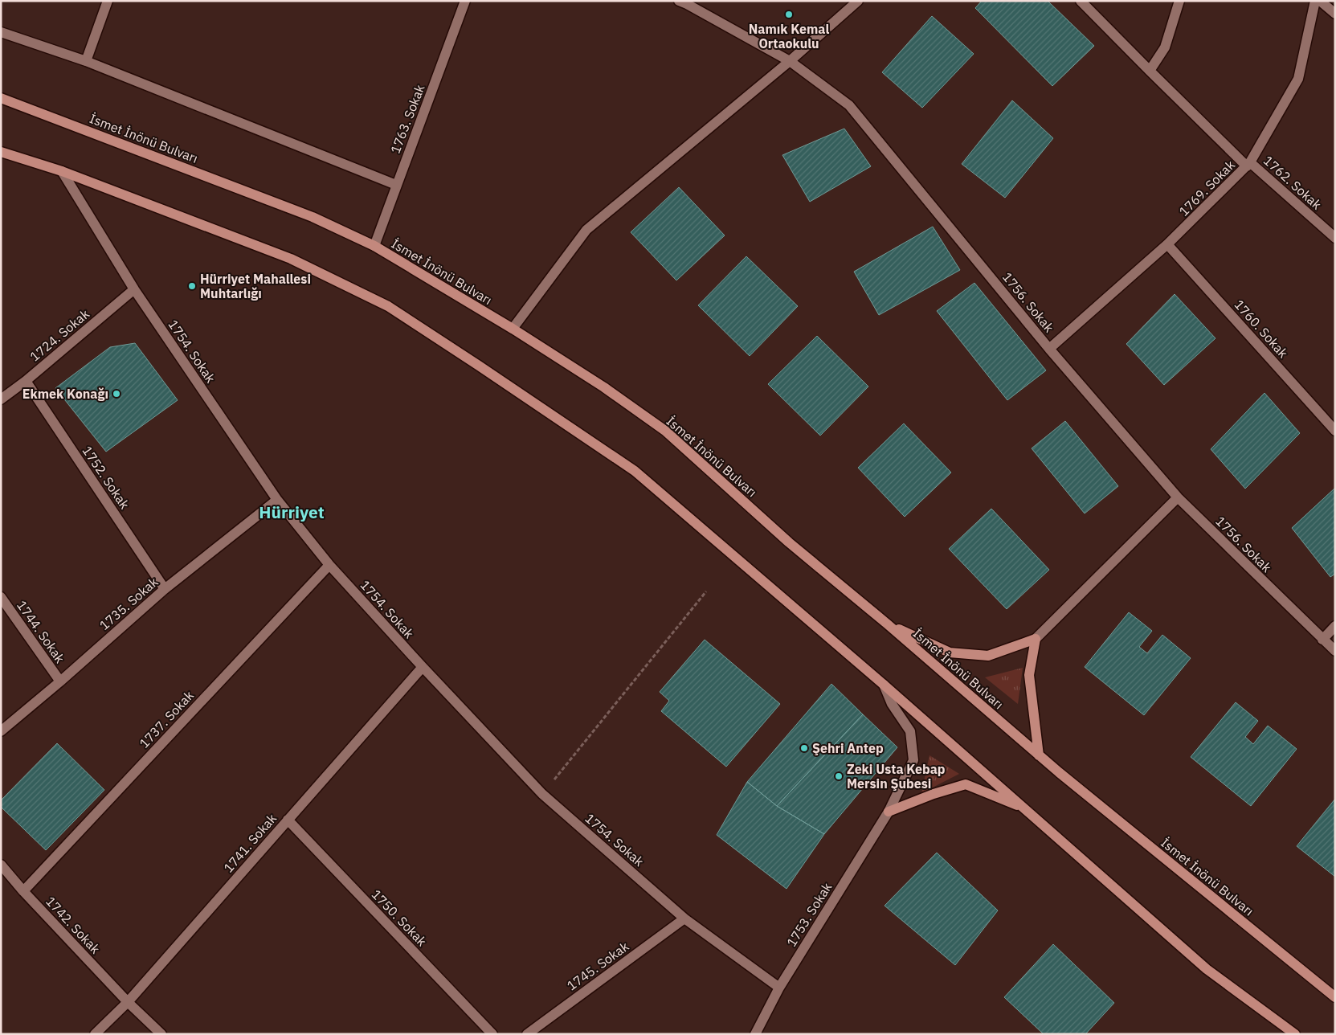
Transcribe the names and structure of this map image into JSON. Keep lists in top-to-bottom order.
{
  "streets": {
    "main road": ["İsmet İnönü Bulvarı"],
    "street": [
      "1763. Sokak",
      "1762. Sokak",
      "1769. Sokak",
      "1756. Sokak",
      "1760. Sokak",
      "1724. Sokak",
      "1754. Sokak",
      "1752. Sokak",
      "1735. Sokak",
      "1744. Sokak",
      "1737. Sokak",
      "1741. Sokak",
      "1753. Sokak",
      "1750. Sokak",
      "1742. Sokak",
      "1745. Sokak"
    ]
  },
  "crossings": [
    ["1763. Sokak", "İsmet İnönü Bulvarı"],
    ["1762. Sokak", "1769. Sokak"],
    ["1769. Sokak", "1756. Sokak"],
    ["1769. Sokak", "1760. Sokak"],
    ["1724. Sokak", "1754. Sokak"],
    ["1724. Sokak", "1752. Sokak"],
    ["1754. Sokak", "1735. Sokak"],
    ["1754. Sokak", "1737. Sokak"],
    ["1754. Sokak", "1741. Sokak"],
    ["1754. Sokak", "1753. Sokak"],
    ["1754. Sokak", "1745. Sokak"],
    ["1752. Sokak", "1735. Sokak"],
    ["1735. Sokak", "1744. Sokak"],
    ["1737. Sokak", "1742. Sokak"],
    ["1741. Sokak", "1750. Sokak"],
    ["1741. Sokak", "1742. Sokak"]
  ],
  "districts": ["Hürriyet"],
  "places": [
    "Namık Kemal Ortaokulu",
    "Hürriyet Mahallesi Muhtarlığı",
    "Ekmek Konağı",
    "Şehri Antep",
    "Zeki Usta Kebap Mersin Şubesi"
  ]
}
